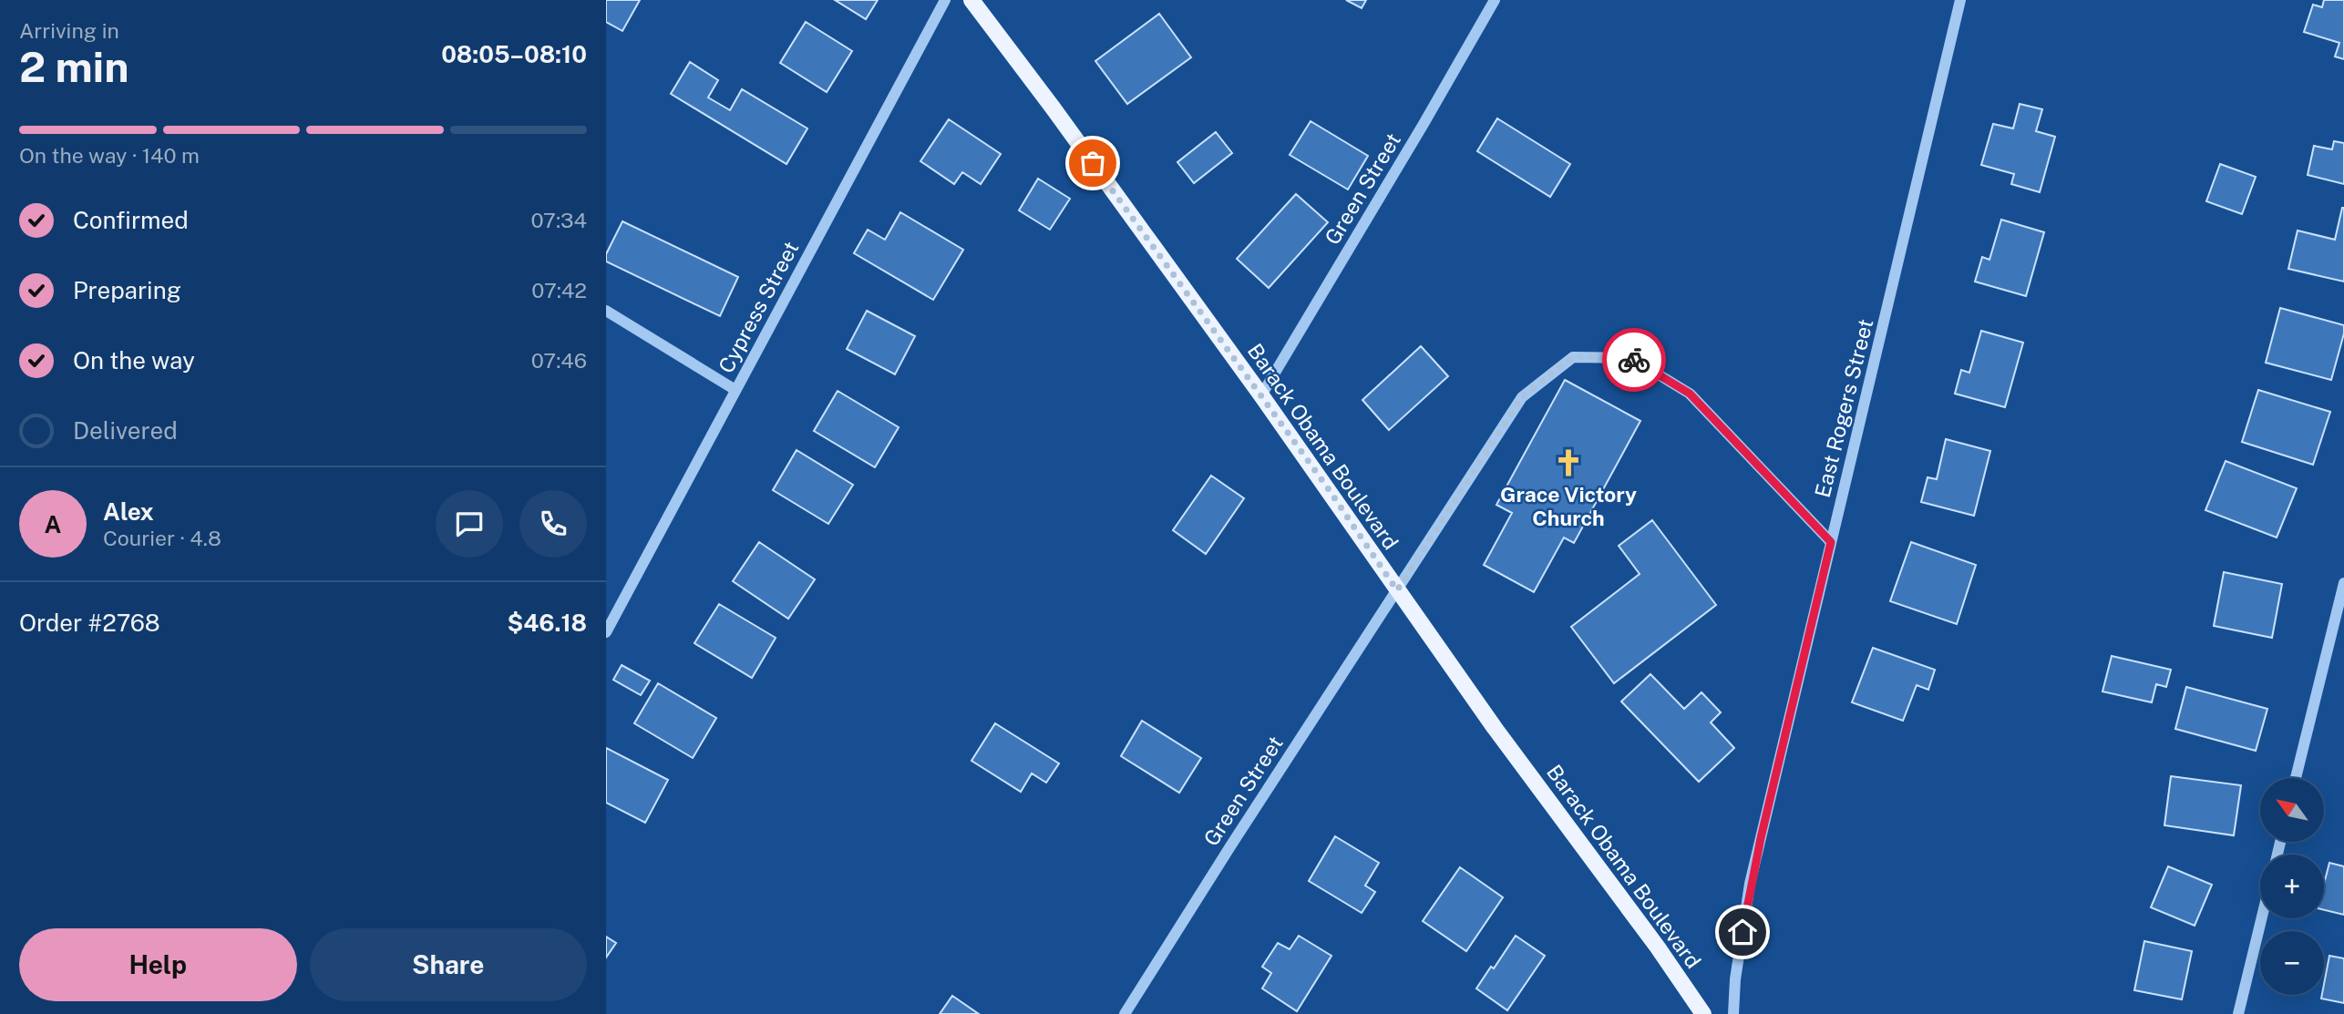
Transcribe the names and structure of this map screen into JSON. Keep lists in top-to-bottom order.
{
  "streets": {
    "main road": ["Barack Obama Boulevard"],
    "street": ["Green Street", "Cypress Street", "East Rogers Street"]
  },
  "crossings": [
    ["Green Street", "East Rogers Street"],
    ["Green Street", "Barack Obama Boulevard"]
  ],
  "places": {
    "church": ["Grace Victory Church"]
  },
  "north": "top left",
  "page": {
    "heading": ["2 min", "Arriving in", "08:05–08:10"],
    "panel": [
      "Alex",
      "Courier · 4.8",
      "Order #2768",
      "$46.18"
    ],
    "bar": "On the way · 140 m",
    "list": [
      ["Confirmed", "07:34"],
      ["Preparing", "07:42"],
      ["On the way", "07:46"],
      "Delivered"
    ],
    "round": "A",
    "map_buttons": ["+", "−"],
    "buttons": ["Help", "Share"]
  }
}
